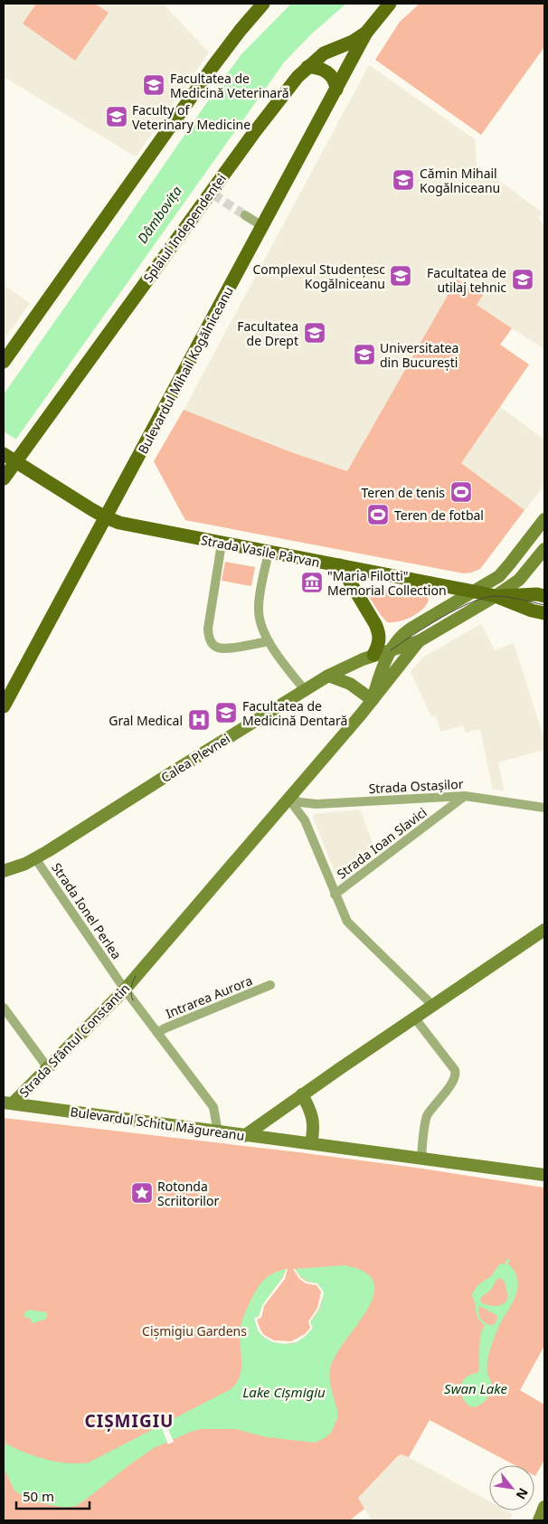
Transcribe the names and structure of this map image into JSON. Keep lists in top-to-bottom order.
{
  "streets": {
    "main road": ["Splaiul Independenței", "Bulevardul Mihail Kogălniceanu", "Strada Vasile Pârvan"],
    "street": [
      "Calea Plevnei",
      "Strada Ostașilor",
      "Strada Ioan Slavici",
      "Strada Ionel Perlea",
      "Intrarea Aurora",
      "Strada Sfântul Constantin",
      "Bulevardul Schitu Măgureanu"
    ]
  },
  "crossings": [
    ["Splaiul Independenței", "Bulevardul Mihail Kogălniceanu"],
    ["Splaiul Independenței", "Strada Vasile Pârvan"],
    ["Bulevardul Mihail Kogălniceanu", "Strada Vasile Pârvan"],
    ["Strada Vasile Pârvan", "Calea Plevnei"],
    ["Calea Plevnei", "Strada Ostașilor"],
    ["Calea Plevnei", "Strada Ionel Perlea"],
    ["Calea Plevnei", "Strada Sfântul Constantin"],
    ["Strada Ostașilor", "Strada Ioan Slavici"],
    ["Strada Ostașilor", "Strada Sfântul Constantin"],
    ["Strada Ionel Perlea", "Intrarea Aurora"],
    ["Strada Ionel Perlea", "Strada Sfântul Constantin"],
    ["Strada Ionel Perlea", "Bulevardul Schitu Măgureanu"],
    ["Strada Sfântul Constantin", "Bulevardul Schitu Măgureanu"]
  ],
  "districts": ["CIȘMIGIU"],
  "water": ["Dâmbovița", "Swan Lake", "Lake Cișmigiu"],
  "parks": ["Cișmigiu Gardens"],
  "places": {
    "school or university": [
      "Facultatea de Medicină Veterinară",
      "Faculty of Veterinary Medicine",
      "Cămin Mihail Kogălniceanu",
      "Complexul Studențesc Kogălniceanu",
      "Facultatea de utilaj tehnic",
      "Facultatea de Drept",
      "Universitatea din București",
      "Facultatea de Medicină Dentară"
    ],
    "sports": ["Teren de tenis", "Teren de fotbal"],
    "museum": ["\"Maria Filotti\" Memorial Collection"],
    "hospital": ["Gral Medical"],
    "place": ["Rotonda Scriitorilor"]
  },
  "scale_bar": "50 m",
  "north": "bottom right"
}
